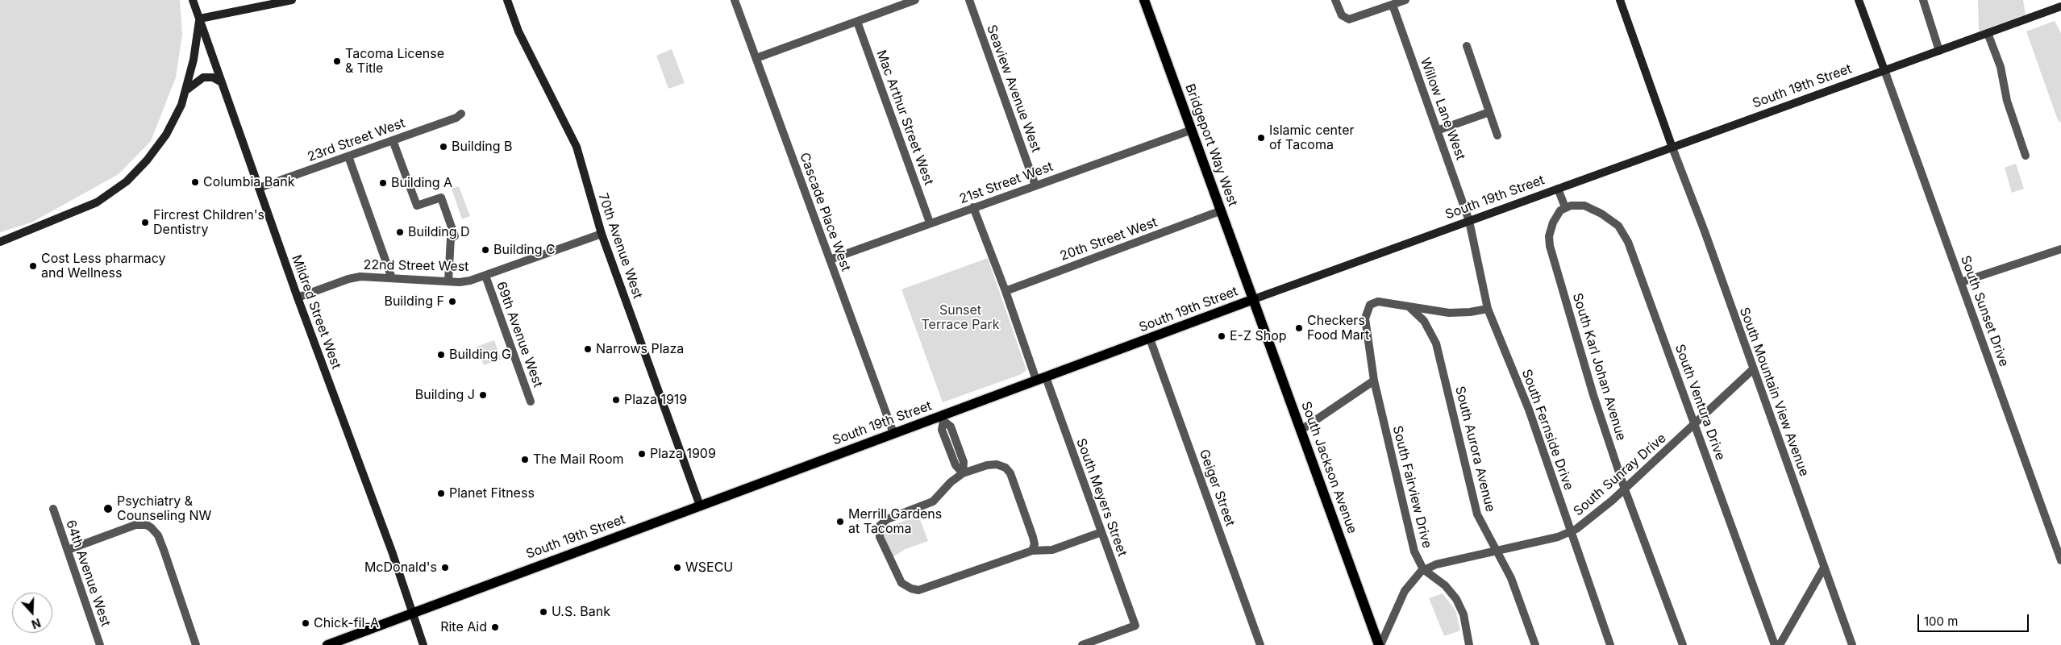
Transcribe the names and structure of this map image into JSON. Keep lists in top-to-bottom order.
{
  "streets": {
    "main road": ["South 19th Street", "Bridgeport Way West", "South Jackson Avenue"],
    "street": [
      "Seaview Avenue West",
      "Willow Lane West",
      "Mac Arthur Street West",
      "23rd Street West",
      "21st Street West",
      "Cascade Place West",
      "20th Street West",
      "70th Avenue West",
      "22nd Street West",
      "South Sunset Drive",
      "Mildred Street West",
      "69th Avenue West",
      "South Karl Johan Avenue",
      "South Mountain View Avenue",
      "South Ventura Drive",
      "South Fernside Drive",
      "South Aurora Avenue",
      "South Sunray Drive",
      "South Fairview Drive",
      "Geiger Street",
      "South Meyers Street",
      "64th Avenue West"
    ]
  },
  "crossings": [
    ["South 19th Street", "Willow Lane West"],
    ["South 19th Street", "Bridgeport Way West"],
    ["South 19th Street", "Cascade Place West"],
    ["South 19th Street", "70th Avenue West"],
    ["South 19th Street", "South Sunset Drive"],
    ["South 19th Street", "Mildred Street West"],
    ["South 19th Street", "South Mountain View Avenue"],
    ["South 19th Street", "South Fernside Drive"],
    ["South 19th Street", "South Jackson Avenue"],
    ["South 19th Street", "Geiger Street"],
    ["South 19th Street", "South Meyers Street"],
    ["Seaview Avenue West", "21st Street West"],
    ["Willow Lane West", "South Fernside Drive"],
    ["Mac Arthur Street West", "21st Street West"],
    ["23rd Street West", "Mildred Street West"],
    ["Bridgeport Way West", "21st Street West"],
    ["Bridgeport Way West", "20th Street West"],
    ["Bridgeport Way West", "South Jackson Avenue"],
    ["21st Street West", "Cascade Place West"],
    ["70th Avenue West", "22nd Street West"],
    ["22nd Street West", "Mildred Street West"],
    ["22nd Street West", "69th Avenue West"],
    ["South Karl Johan Avenue", "South Ventura Drive"],
    ["South Karl Johan Avenue", "South Sunray Drive"],
    ["South Mountain View Avenue", "South Sunray Drive"],
    ["South Ventura Drive", "South Sunray Drive"],
    ["South Fernside Drive", "South Sunray Drive"],
    ["South Aurora Avenue", "South Sunray Drive"],
    ["South Aurora Avenue", "South Fairview Drive"],
    ["South Jackson Avenue", "South Sunray Drive"],
    ["South Sunray Drive", "South Fairview Drive"]
  ],
  "parks": ["Sunset Terrace Park"],
  "places": [
    "Tacoma License & Title",
    "Islamic center of Tacoma",
    "Building B",
    "Columbia Bank",
    "Building A",
    "Fircrest Children's Dentistry",
    "Building D",
    "Building C",
    "Cost Less pharmacy and Wellness",
    "Building F",
    "Checkers Food Mart",
    "E-Z Shop",
    "Narrows Plaza",
    "Building G",
    "Building J",
    "Plaza 1919",
    "Plaza 1909",
    "The Mail Room",
    "Planet Fitness",
    "Psychiatry & Counseling NW",
    "Merrill Gardens at Tacoma",
    "McDonald's",
    "WSECU",
    "U.S. Bank",
    "Chick-fil-A",
    "Rite Aid"
  ],
  "scale_bar": "100 m",
  "north": "bottom"
}
